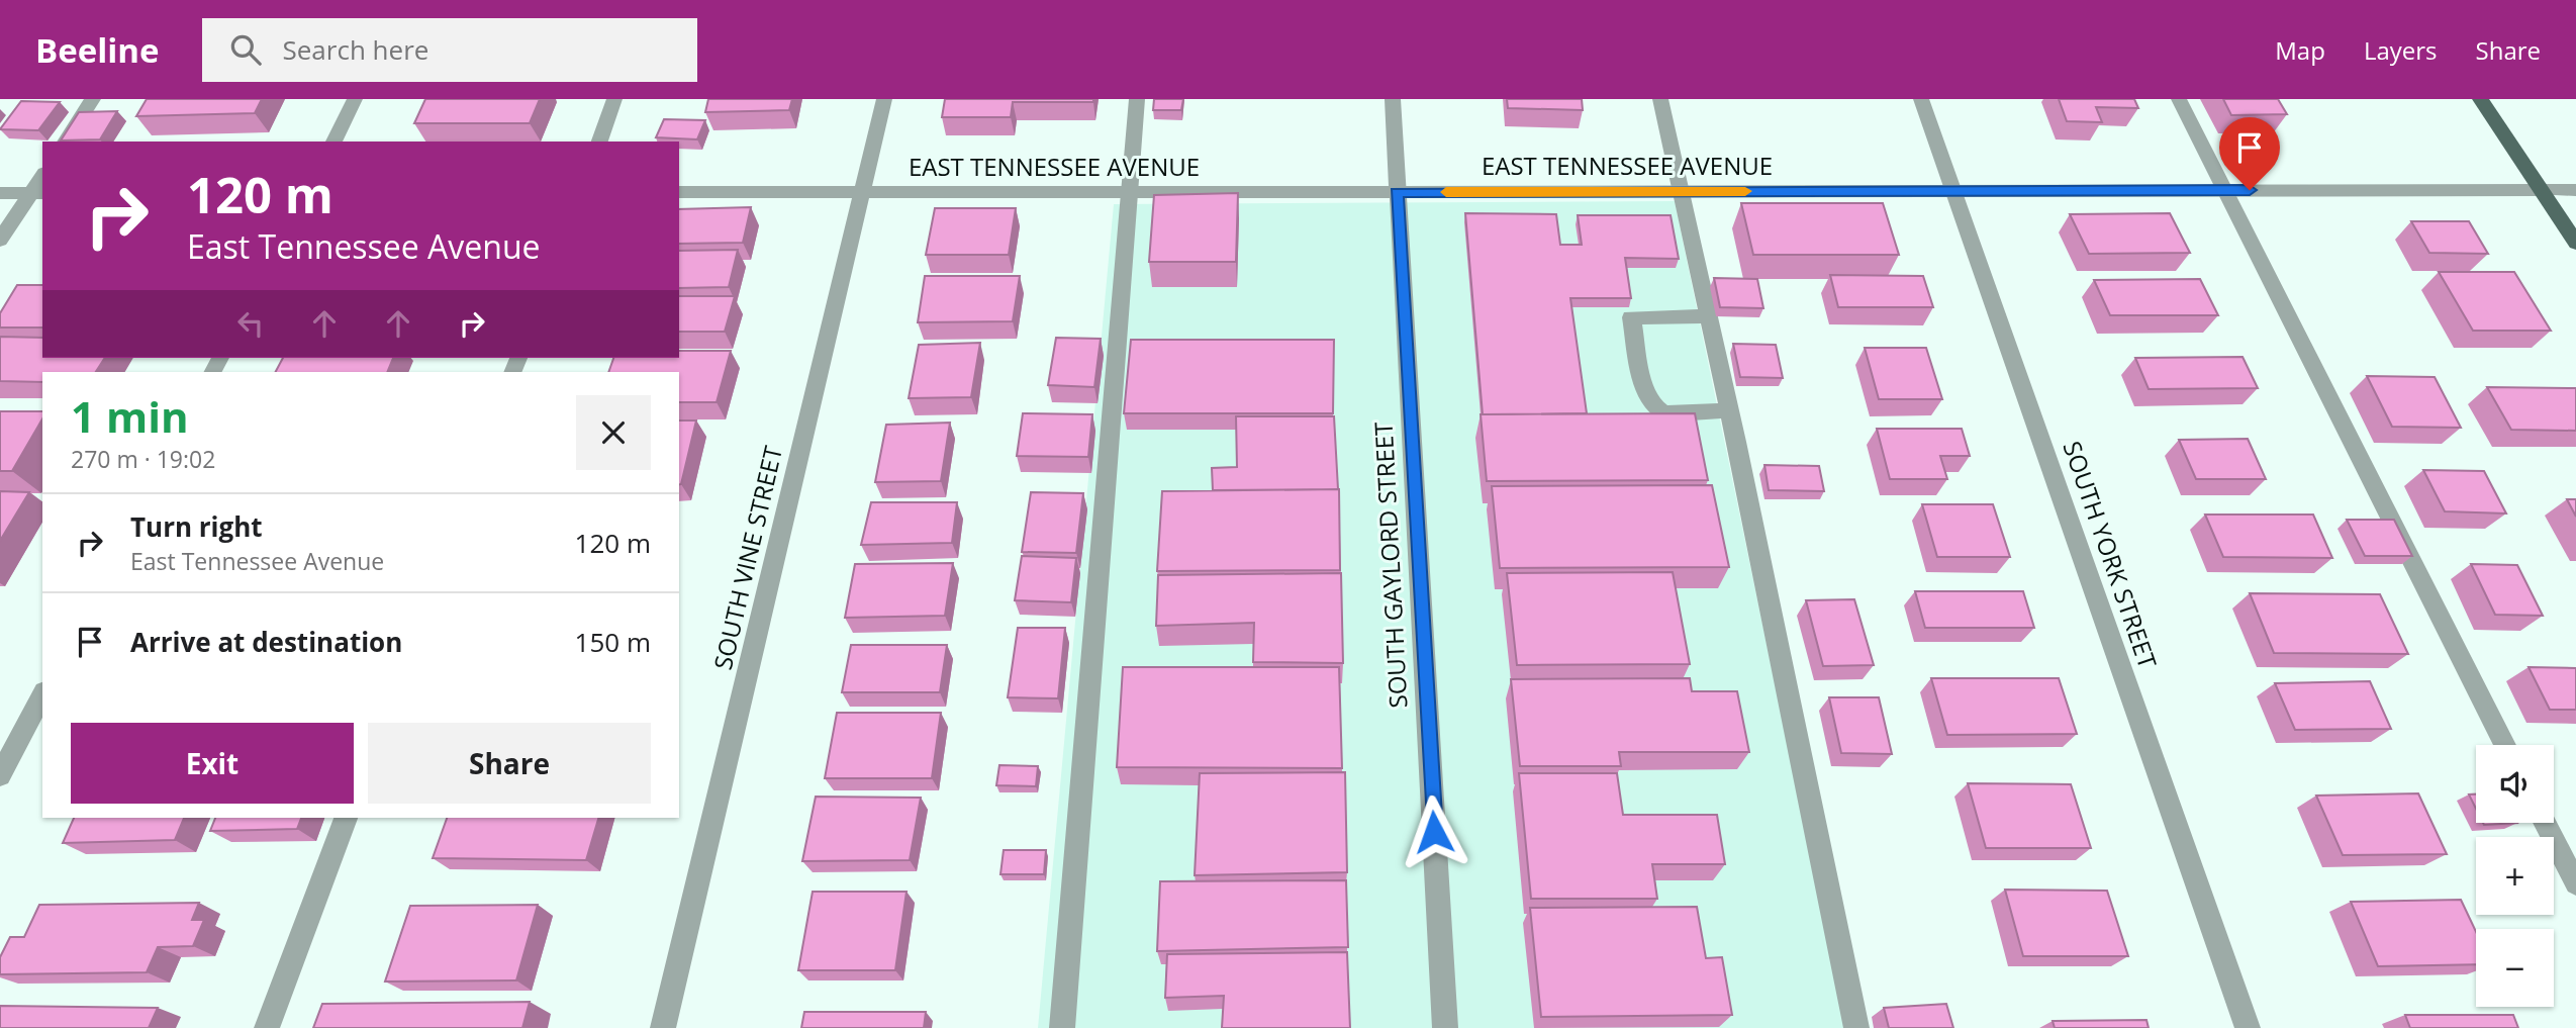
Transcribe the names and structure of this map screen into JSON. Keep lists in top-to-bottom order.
{
  "streets": {
    "street": [
      "EAST TENNESSEE AVENUE",
      "SOUTH YORK STREET",
      "SOUTH VINE STREET",
      "SOUTH GAYLORD STREET"
    ]
  },
  "crossings": [
    ["EAST TENNESSEE AVENUE", "SOUTH YORK STREET"],
    ["EAST TENNESSEE AVENUE", "SOUTH VINE STREET"],
    ["EAST TENNESSEE AVENUE", "SOUTH GAYLORD STREET"]
  ],
  "page": {
    "header": "Beeline",
    "search": "Search here",
    "nav": ["Map", "Layers", "Share"],
    "turn": ["120 m", "East Tennessee Avenue"],
    "heading": ["1 min", "270 m · 19:02"],
    "list": [
      {
        "name": "Turn right",
        "note": "East Tennessee Avenue",
        "value": "120 m"
      },
      {
        "name": "Arrive at destination",
        "value": "150 m"
      }
    ],
    "buttons": ["Exit", "Share"],
    "map_buttons": ["+", "−"]
  }
}
